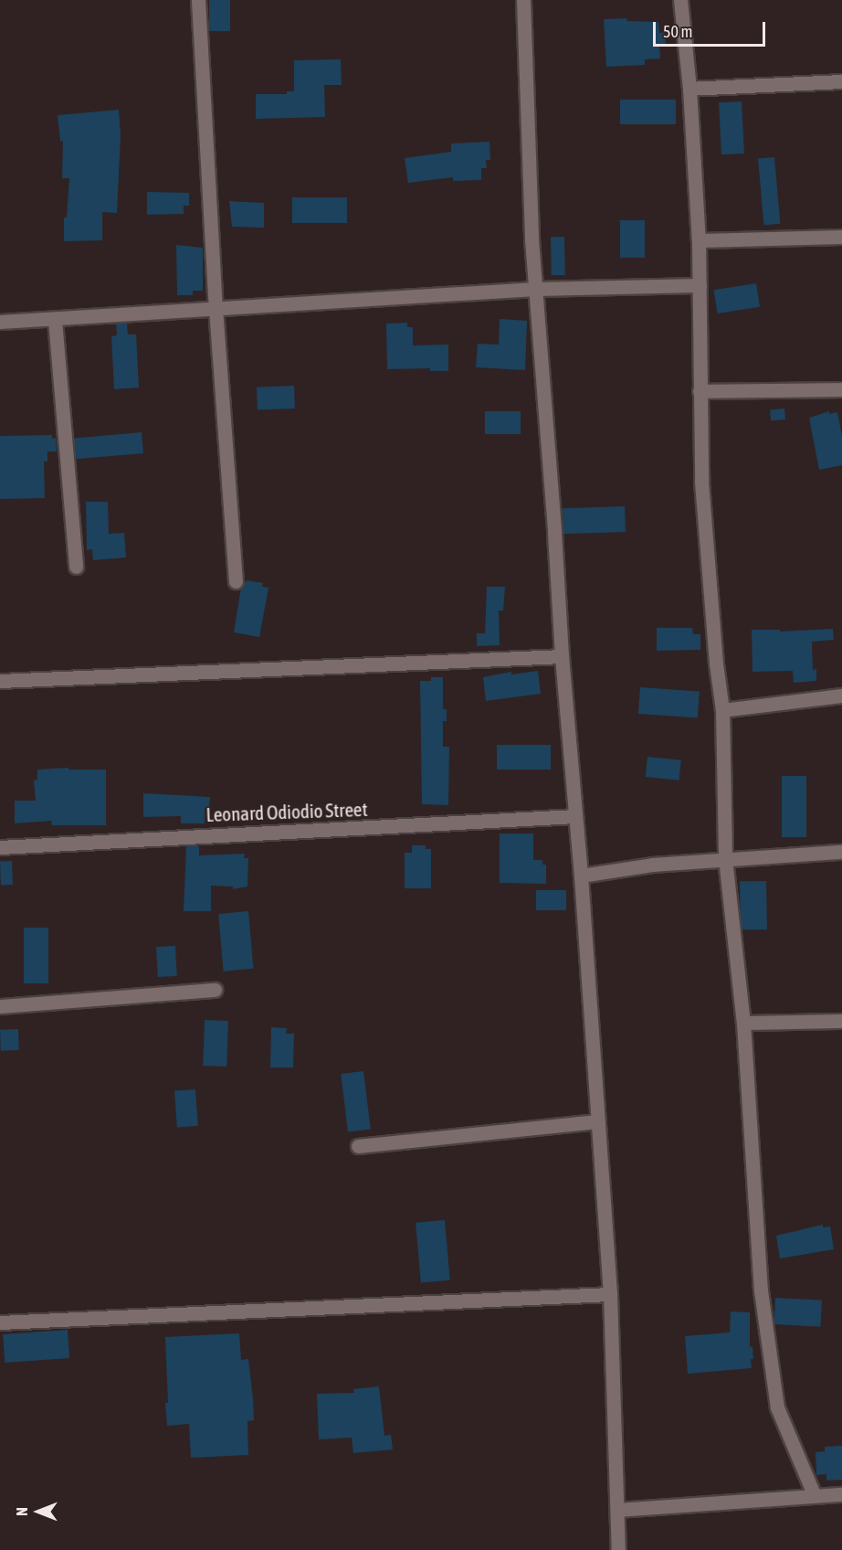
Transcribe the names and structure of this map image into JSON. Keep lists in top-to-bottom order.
{
  "streets": {
    "street": ["Leonard Odiodio Street"]
  },
  "scale_bar": "50 m",
  "north": "left"
}
